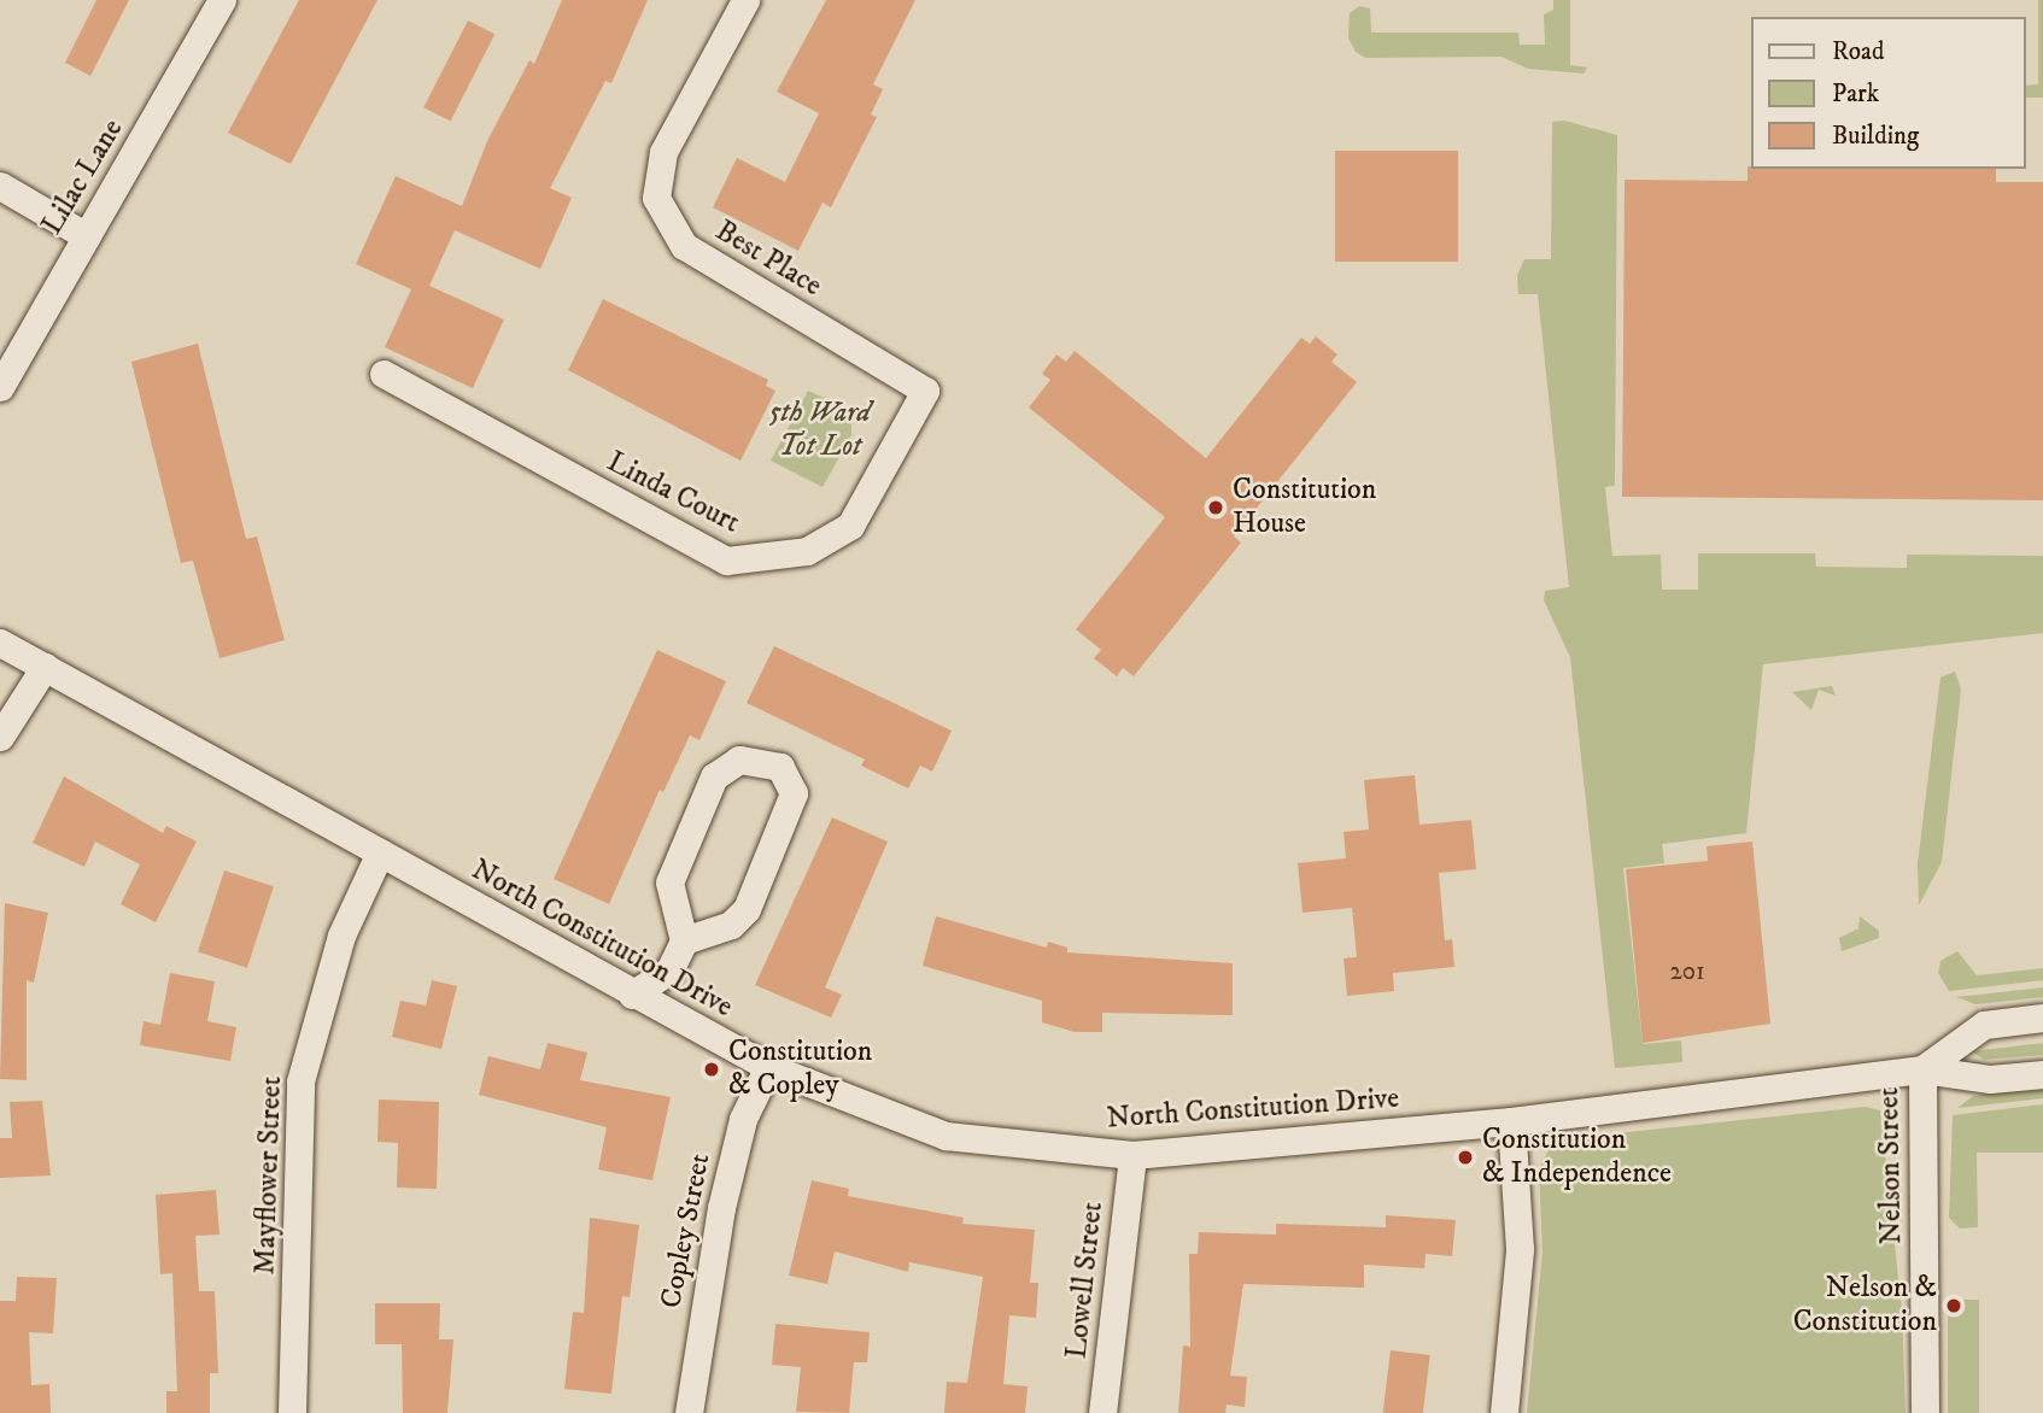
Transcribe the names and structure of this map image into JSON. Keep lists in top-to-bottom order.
{
  "streets": {
    "street": [
      "Lilac Lane",
      "Best Place",
      "Linda Court",
      "North Constitution Drive",
      "Nelson Street",
      "Mayflower Street",
      "Copley Street",
      "Lowell Street"
    ]
  },
  "crossings": [
    ["Best Place", "Linda Court"],
    ["North Constitution Drive", "Nelson Street"],
    ["North Constitution Drive", "Mayflower Street"],
    ["North Constitution Drive", "Copley Street"],
    ["North Constitution Drive", "Lowell Street"]
  ],
  "parks": ["5th Ward Tot Lot"],
  "places": [
    "Constitution House",
    "Constitution & Copley",
    "Constitution & Independence",
    "Nelson & Constitution"
  ],
  "house_numbers": ["201"],
  "legend": ["Road", "Park", "Building"]
}
